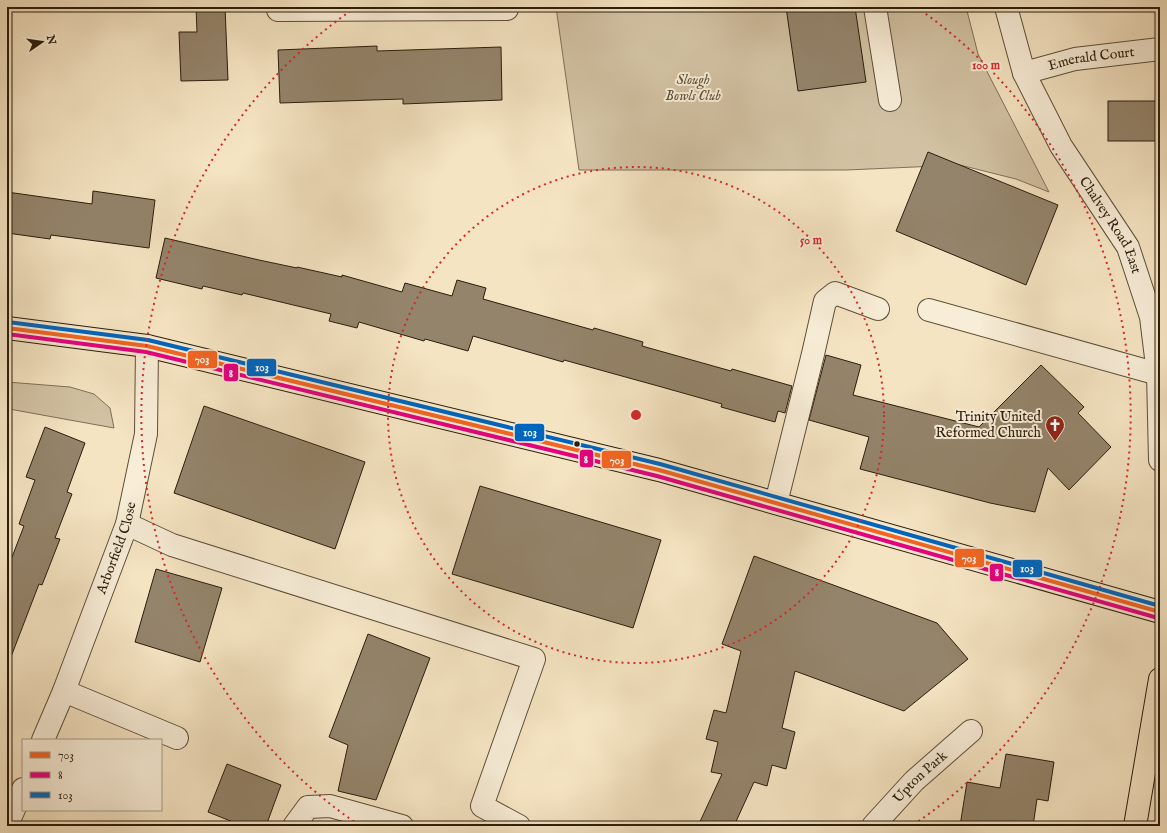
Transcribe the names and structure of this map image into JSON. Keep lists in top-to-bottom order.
{
  "streets": {
    "street": [
      "Emerald Court",
      "Chalvey Road East",
      "Arborfield Close",
      "Upton Park"
    ]
  },
  "crossings": [
    ["Emerald Court", "Chalvey Road East"]
  ],
  "parks": ["Slough Bowls Club"],
  "places": {
    "church": ["Trinity United Reformed Church"]
  },
  "lines": ["transit line 103", "transit line 703", "transit line 8"],
  "legend": ["703", "8", "103"],
  "north": "right",
  "rings": ["100 m", "50 m"]
}
